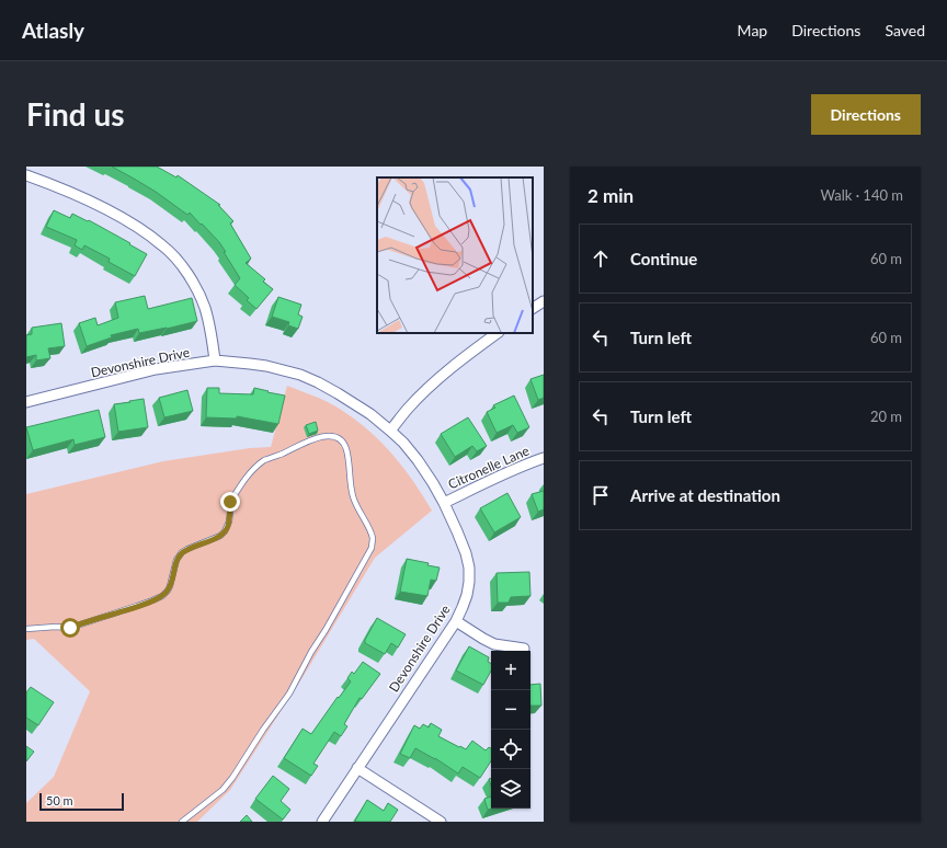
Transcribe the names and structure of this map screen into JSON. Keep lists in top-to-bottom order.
{
  "streets": {
    "street": ["Devonshire Drive", "Citronelle Lane"]
  },
  "crossings": [
    ["Devonshire Drive", "Citronelle Lane"]
  ],
  "scale_bar": "50 m",
  "page": {
    "header": "Atlasly",
    "nav": ["Map", "Directions", "Saved"],
    "buttons": "Directions",
    "title": "Find us",
    "heading": ["2 min", "Walk · 140 m"],
    "list": [
      ["Continue", "60 m"],
      ["Turn left", "60 m"],
      ["Turn left", "20 m"],
      "Arrive at destination"
    ],
    "map_buttons": ["+", "−"],
    "scale": "50 m"
  }
}
